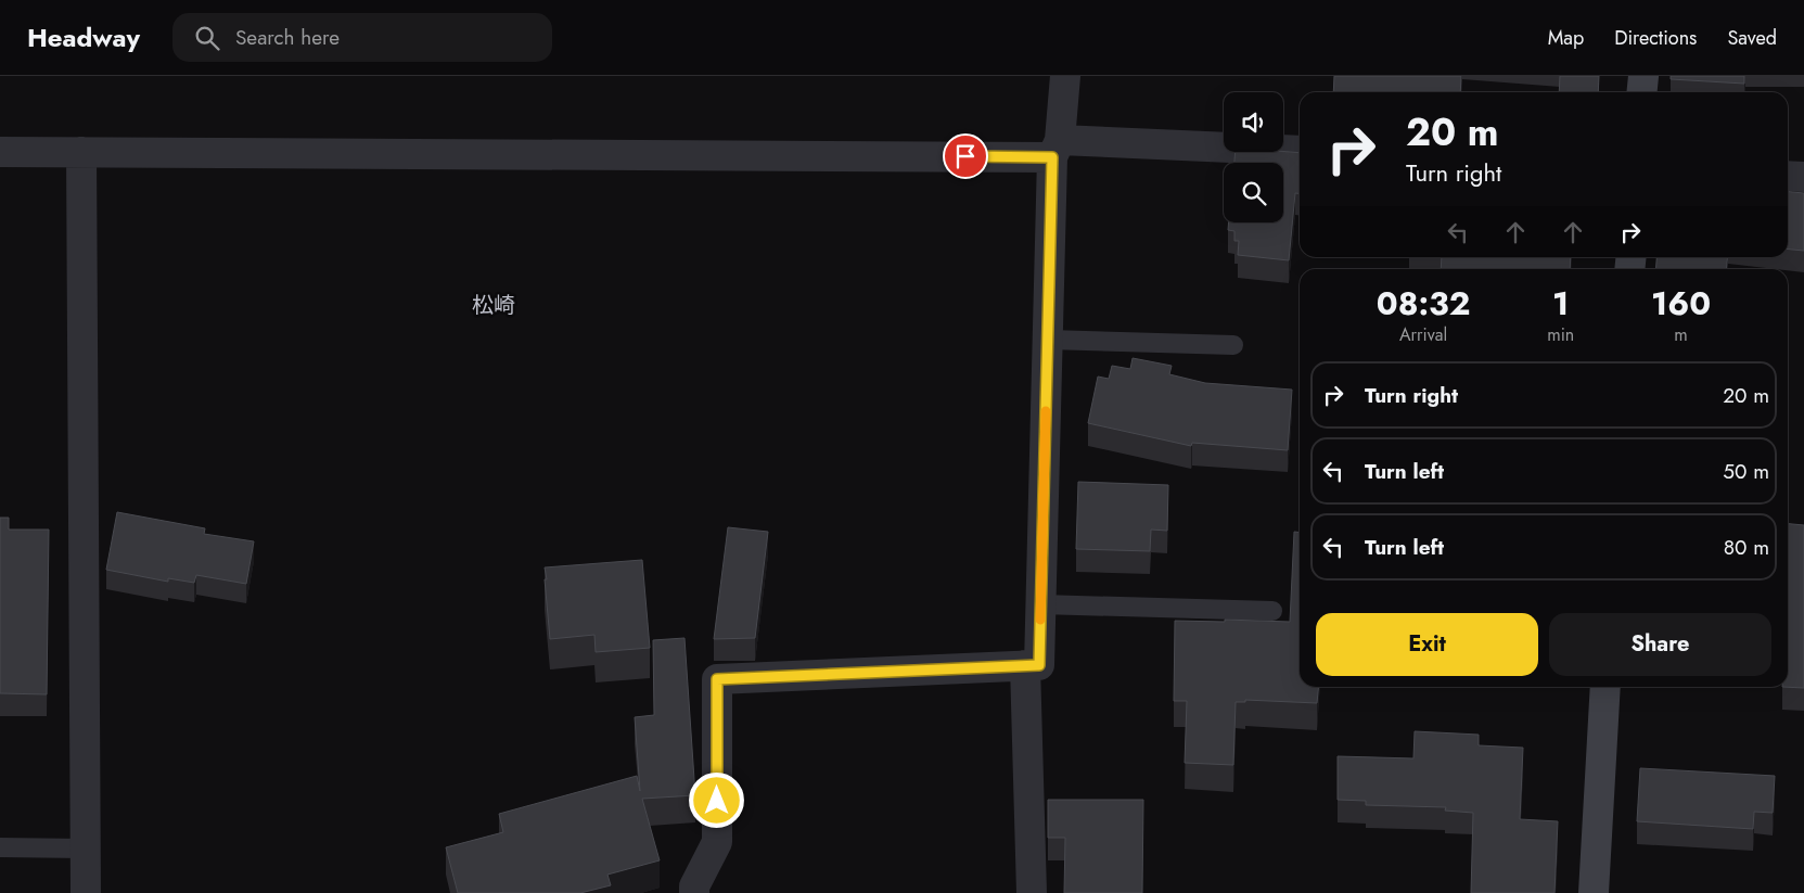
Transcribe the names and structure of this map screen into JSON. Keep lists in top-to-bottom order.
{
  "districts": ["松崎"],
  "page": {
    "header": "Headway",
    "search": "Search here",
    "nav": ["Map", "Directions", "Saved"],
    "turn": ["20 m", "Turn right"],
    "eta": [
      "08:32",
      "Arrival",
      "1",
      "min",
      "160",
      "m"
    ],
    "list": [
      {
        "name": "Turn right",
        "value": "20 m"
      },
      {
        "name": "Turn left",
        "value": "50 m"
      },
      {
        "name": "Turn left",
        "value": "80 m"
      }
    ],
    "buttons": ["Exit", "Share"]
  }
}
